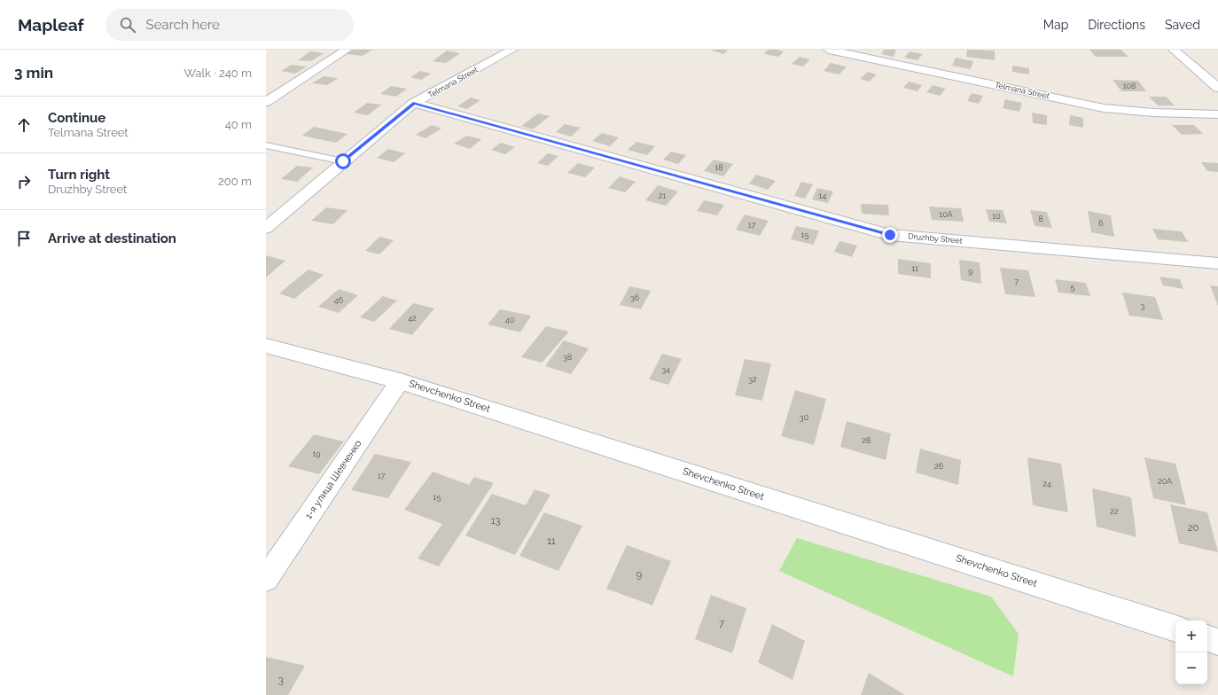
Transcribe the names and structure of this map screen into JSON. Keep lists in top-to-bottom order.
{
  "streets": {
    "street": [
      "Telmana Street",
      "Druzhby Street",
      "Shevchenko Street",
      "1-я улица Шевченко"
    ]
  },
  "crossings": [
    ["Telmana Street", "Druzhby Street"],
    ["Shevchenko Street", "1-я улица Шевченко"]
  ],
  "house_numbers": [
    "108",
    "18",
    "21",
    "14",
    "10А",
    "10",
    "8",
    "6",
    "17",
    "15",
    "11",
    "9",
    "7",
    "5",
    "36",
    "46",
    "3",
    "42",
    "40",
    "38",
    "34",
    "32",
    "30",
    "28",
    "19",
    "26",
    "17",
    "20А",
    "24",
    "15",
    "22",
    "13",
    "20",
    "11",
    "9",
    "7",
    "3"
  ],
  "page": {
    "header": "Mapleaf",
    "search": "Search here",
    "nav": ["Map", "Directions", "Saved"],
    "heading": ["3 min", "Walk · 240 m"],
    "list": [
      ["Continue", "Telmana Street", "40 m"],
      ["Turn right", "Druzhby Street", "200 m"],
      "Arrive at destination"
    ],
    "map_buttons": ["+", "−"]
  }
}
